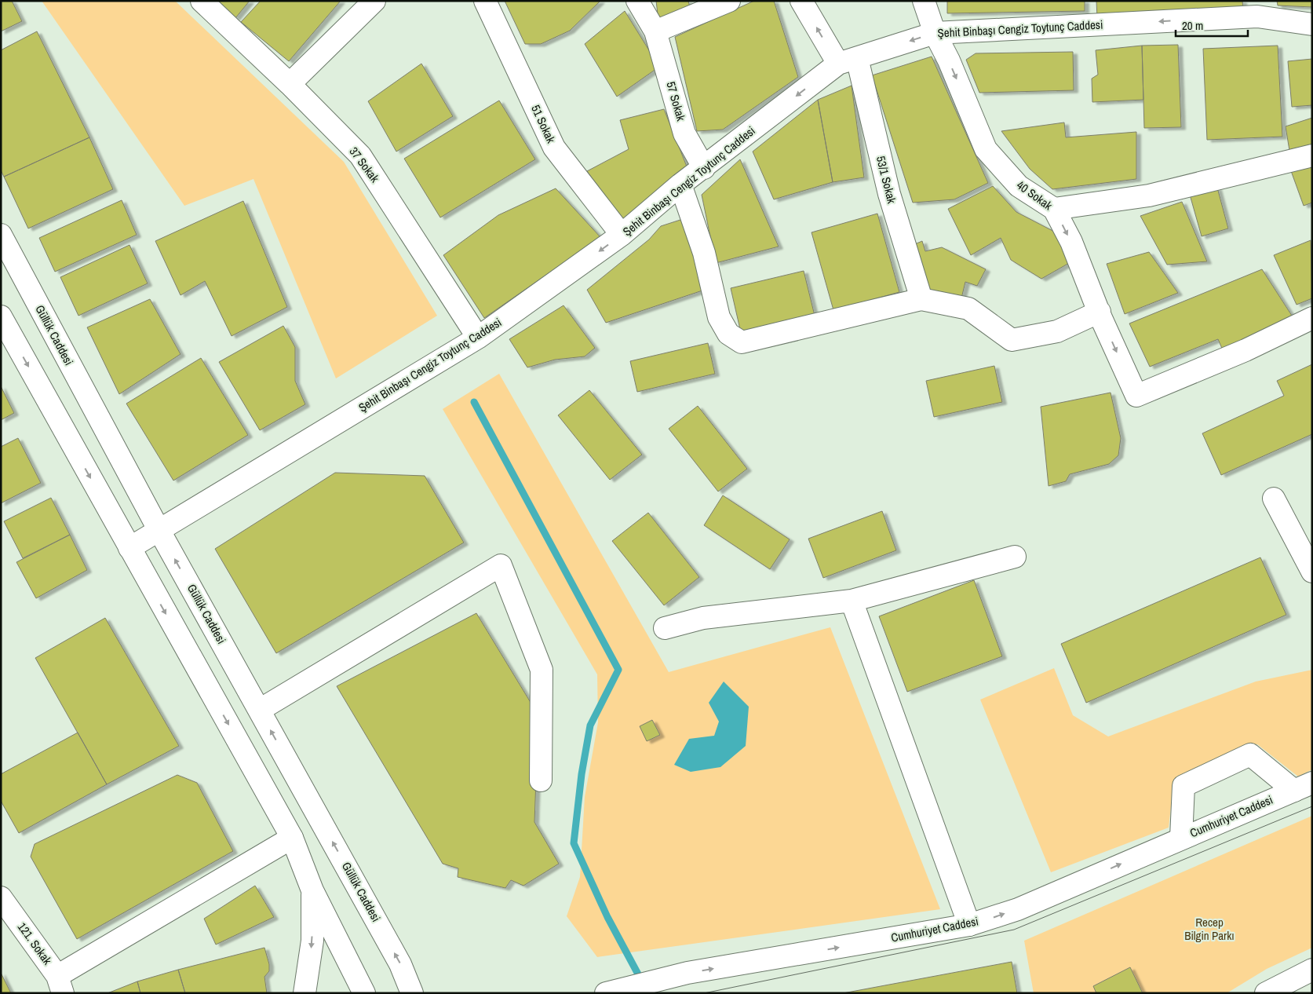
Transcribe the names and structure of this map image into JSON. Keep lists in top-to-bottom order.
{
  "streets": {
    "street": [
      "Şehit Binbaşı Cengiz Toytunç Caddesi",
      "57 Sokak",
      "51 Sokak",
      "37 Sokak",
      "53/1 Sokak",
      "40 Sokak",
      "Güllük Caddesi",
      "Cumhuriyet Caddesi",
      "121. Sokak"
    ]
  },
  "crossings": [
    ["Şehit Binbaşı Cengiz Toytunç Caddesi", "57 Sokak"],
    ["Şehit Binbaşı Cengiz Toytunç Caddesi", "51 Sokak"],
    ["Şehit Binbaşı Cengiz Toytunç Caddesi", "37 Sokak"],
    ["Şehit Binbaşı Cengiz Toytunç Caddesi", "53/1 Sokak"],
    ["Şehit Binbaşı Cengiz Toytunç Caddesi", "40 Sokak"],
    ["Şehit Binbaşı Cengiz Toytunç Caddesi", "Güllük Caddesi"]
  ],
  "one_way": ["Cumhuriyet Caddesi"],
  "parks": ["Recep Bilgin Parkı"],
  "scale_bar": "20 m"
}
